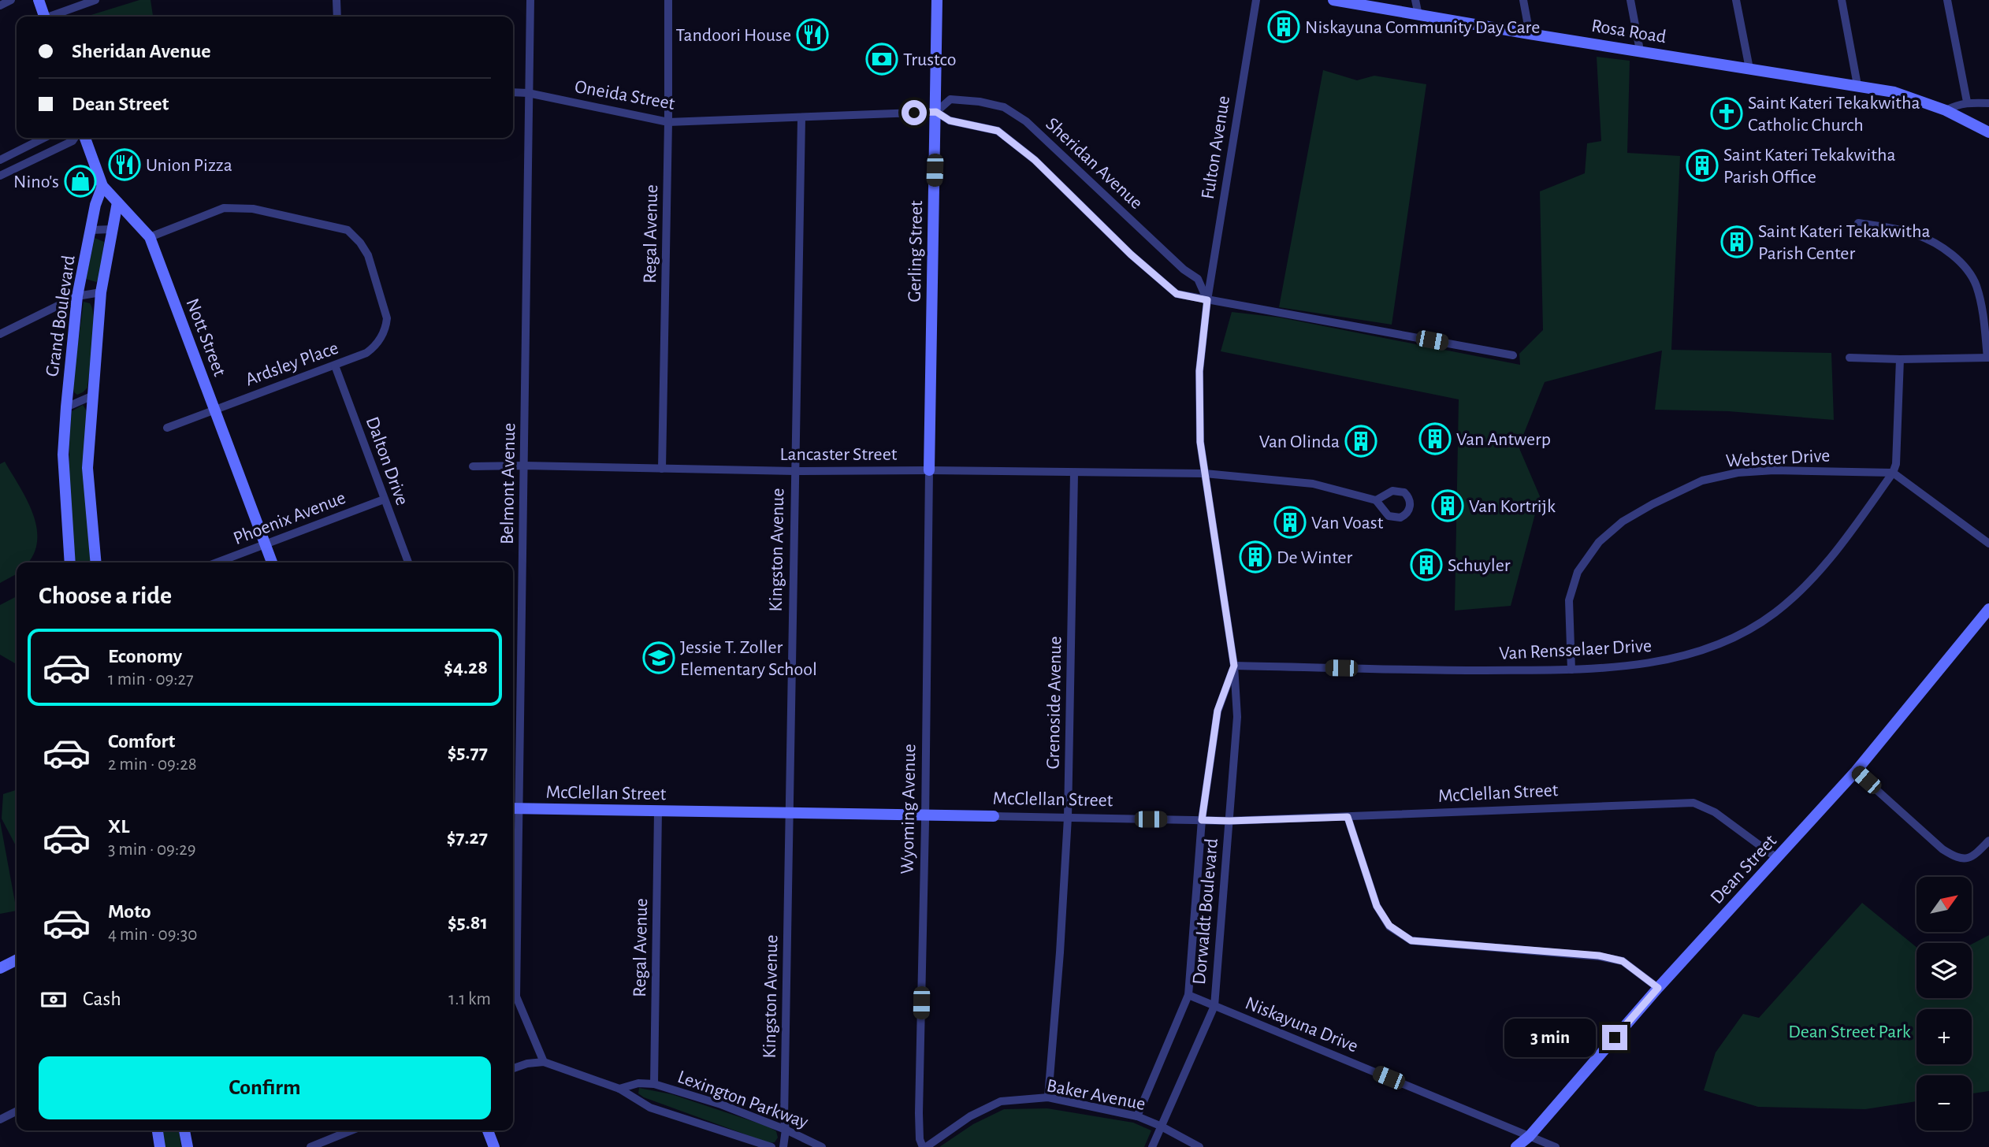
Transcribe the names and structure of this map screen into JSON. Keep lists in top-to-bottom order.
{
  "streets": {
    "street": [
      "Rosa Road",
      "Oneida Street",
      "Fulton Avenue",
      "Sheridan Avenue",
      "Regal Avenue",
      "Gerling Street",
      "Grand Boulevard",
      "Nott Street",
      "Ardsley Place",
      "Lancaster Street",
      "Webster Drive",
      "Dalton Drive",
      "Belmont Avenue",
      "Phoenix Avenue",
      "Kingston Avenue",
      "Van Rensselaer Drive",
      "Grenoside Avenue",
      "McClellan Street",
      "Wyoming Avenue",
      "Dean Street",
      "Dorwaldt Boulevard",
      "Niskayuna Drive",
      "Baker Avenue",
      "Lexington Parkway"
    ]
  },
  "crossings": [
    ["Oneida Street", "Sheridan Avenue"],
    ["Oneida Street", "Regal Avenue"],
    ["Oneida Street", "Belmont Avenue"],
    ["Oneida Street", "Kingston Avenue"],
    ["Fulton Avenue", "Sheridan Avenue"],
    ["Fulton Avenue", "Dorwaldt Boulevard"],
    ["Sheridan Avenue", "Gerling Street"],
    ["Sheridan Avenue", "Kingston Avenue"],
    ["Sheridan Avenue", "Dorwaldt Boulevard"],
    ["Regal Avenue", "Lancaster Street"],
    ["Regal Avenue", "McClellan Street"],
    ["Regal Avenue", "Lexington Parkway"],
    ["Gerling Street", "Lancaster Street"],
    ["Gerling Street", "Wyoming Avenue"],
    ["Grand Boulevard", "Nott Street"],
    ["Nott Street", "Ardsley Place"],
    ["Nott Street", "Phoenix Avenue"],
    ["Ardsley Place", "Dalton Drive"],
    ["Lancaster Street", "Belmont Avenue"],
    ["Lancaster Street", "Kingston Avenue"],
    ["Lancaster Street", "Grenoside Avenue"],
    ["Lancaster Street", "Wyoming Avenue"],
    ["Lancaster Street", "Dorwaldt Boulevard"],
    ["Webster Drive", "Van Rensselaer Drive"],
    ["Dalton Drive", "Phoenix Avenue"],
    ["Belmont Avenue", "McClellan Street"],
    ["Belmont Avenue", "Lexington Parkway"],
    ["Kingston Avenue", "McClellan Street"],
    ["Kingston Avenue", "Lexington Parkway"],
    ["Van Rensselaer Drive", "Dorwaldt Boulevard"],
    ["Grenoside Avenue", "McClellan Street"],
    ["Grenoside Avenue", "Baker Avenue"],
    ["McClellan Street", "Wyoming Avenue"],
    ["McClellan Street", "Dean Street"],
    ["McClellan Street", "Dorwaldt Boulevard"],
    ["Wyoming Avenue", "Baker Avenue"],
    ["Dean Street", "Niskayuna Drive"],
    ["Dorwaldt Boulevard", "Niskayuna Drive"],
    ["Dorwaldt Boulevard", "Baker Avenue"]
  ],
  "parks": ["Dean Street Park"],
  "places": {
    "building": [
      "Niskayuna Community Day Care",
      "Saint Kateri Tekakwitha Parish Office",
      "Saint Kateri Tekakwitha Parish Center",
      "Van Antwerp",
      "Van Olinda",
      "Van Kortrijk",
      "Van Voast",
      "De Winter",
      "Schuyler"
    ],
    "restaurant": ["Tandoori House", "Union Pizza"],
    "bank": ["Trustco"],
    "church": ["Saint Kateri Tekakwitha Catholic Church"],
    "shop": ["Nino's"],
    "school or university": ["Jessie T. Zoller Elementary School"]
  },
  "north": "top right",
  "page": {
    "banner": ["Sheridan Avenue", "Dean Street"],
    "heading": "Choose a ride",
    "list": [
      {
        "name": "Economy",
        "note": "1 min · 09:27",
        "value": "$4.28"
      },
      {
        "name": "Comfort",
        "note": "2 min · 09:28",
        "value": "$5.77"
      },
      {
        "name": "XL",
        "note": "3 min · 09:29",
        "value": "$7.27"
      },
      {
        "name": "Moto",
        "note": "4 min · 09:30",
        "value": "$5.81"
      }
    ],
    "map_buttons": ["+", "−"],
    "pay": ["Cash", "1.1 km"],
    "bubble": "3 min",
    "buttons": "Confirm"
  }
}
